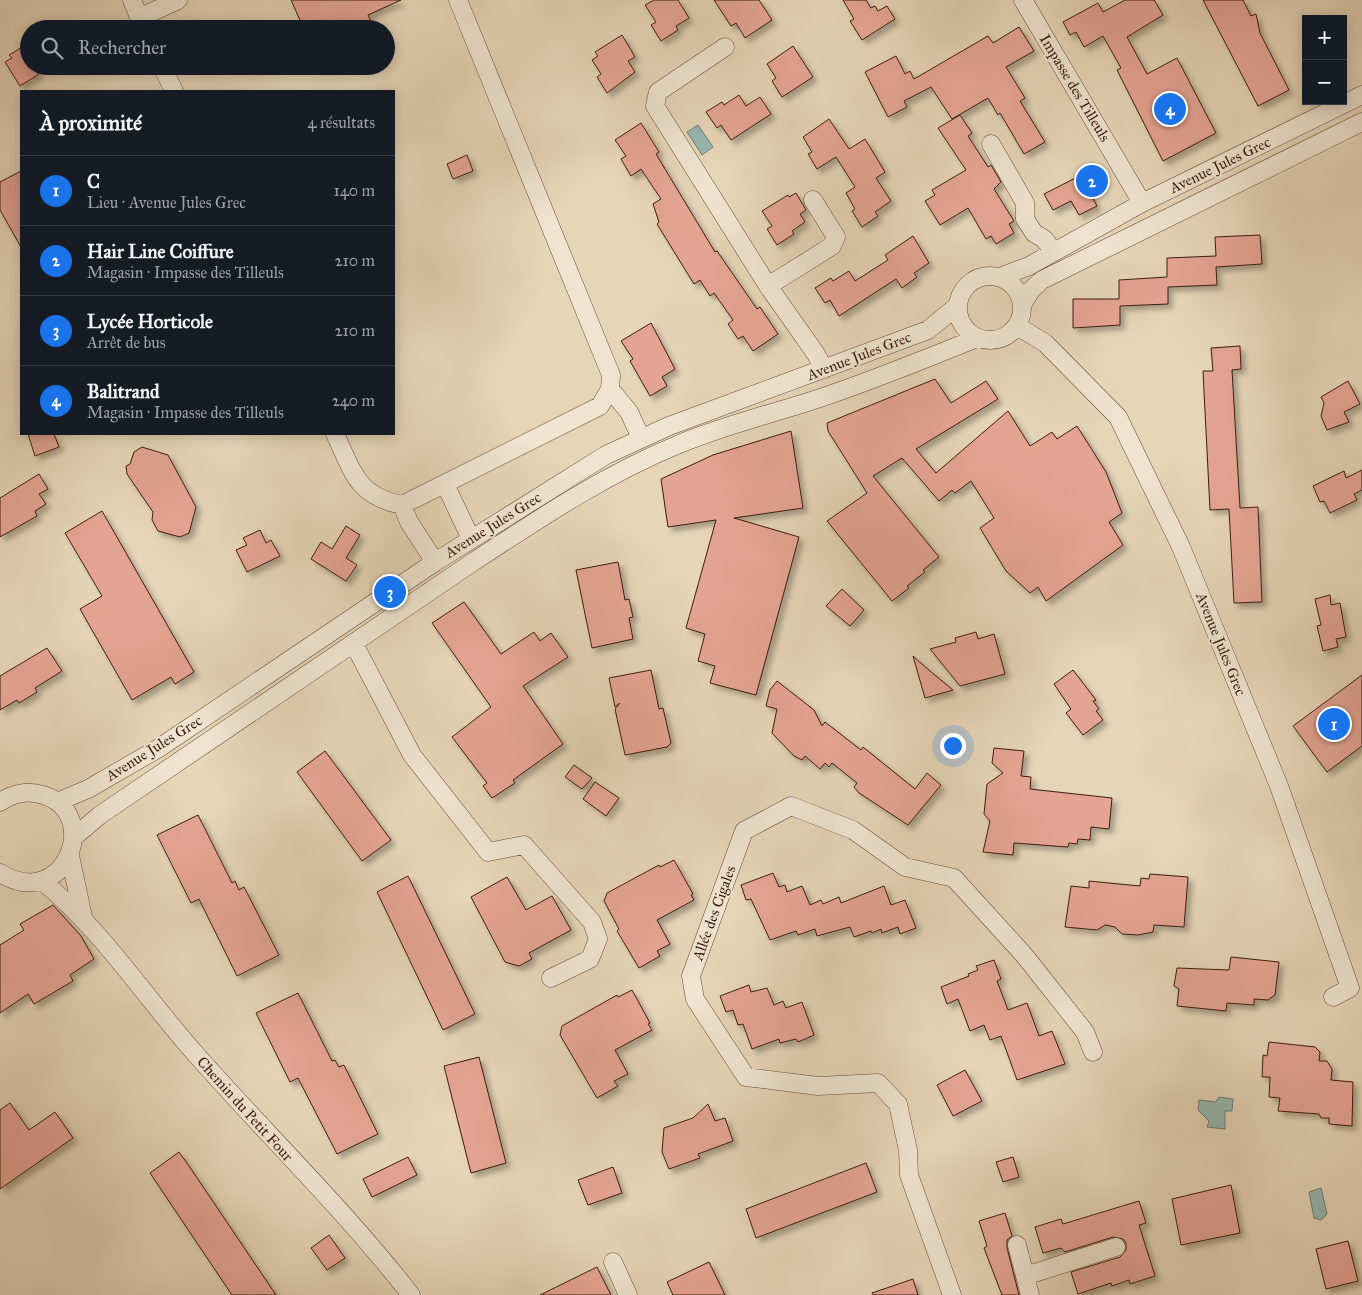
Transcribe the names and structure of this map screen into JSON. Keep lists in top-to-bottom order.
{
  "streets": {
    "street": [
      "Impasse des Tilleuls",
      "Avenue Jules Grec",
      "Allée des Cigales",
      "Chemin du Petit Four"
    ]
  },
  "crossings": [
    ["Impasse des Tilleuls", "Avenue Jules Grec"]
  ],
  "page": {
    "map_buttons": ["+", "−"],
    "search": "Rechercher",
    "heading": ["À proximité", "4 résultats"],
    "pins": [
      "4",
      "2",
      "3",
      "1"
    ],
    "list": [
      {
        "mark": "1",
        "name": "C",
        "note": "Lieu · Avenue Jules Grec",
        "value": "140 m"
      },
      {
        "mark": "2",
        "name": "Hair Line Coiffure",
        "note": "Magasin · Impasse des Tilleuls",
        "value": "210 m"
      },
      {
        "mark": "3",
        "name": "Lycée Horticole",
        "note": "Arrêt de bus",
        "value": "210 m"
      },
      {
        "mark": "4",
        "name": "Balitrand",
        "note": "Magasin · Impasse des Tilleuls",
        "value": "240 m"
      }
    ]
  }
}
